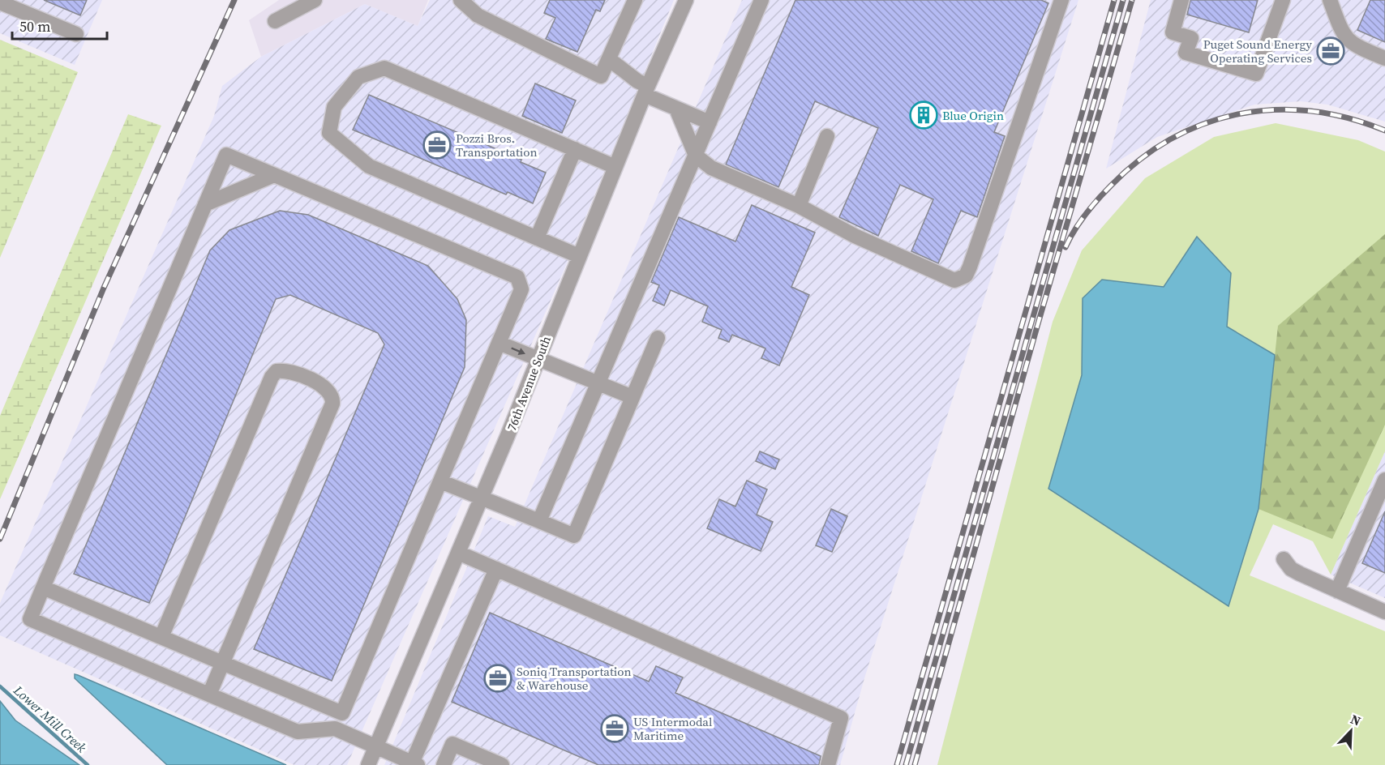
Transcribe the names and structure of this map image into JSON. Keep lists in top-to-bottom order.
{
  "streets": {
    "street": ["76th Avenue South"]
  },
  "water": ["Lower Mill Creek"],
  "places": {
    "office": [
      "Puget Sound Energy Operating Services",
      "Pozzi Bros. Transportation",
      "Soniq Transportation & Warehouse",
      "US Intermodal Maritime"
    ],
    "building": ["Blue Origin"]
  },
  "scale_bar": "50 m",
  "north": "top right"
}
